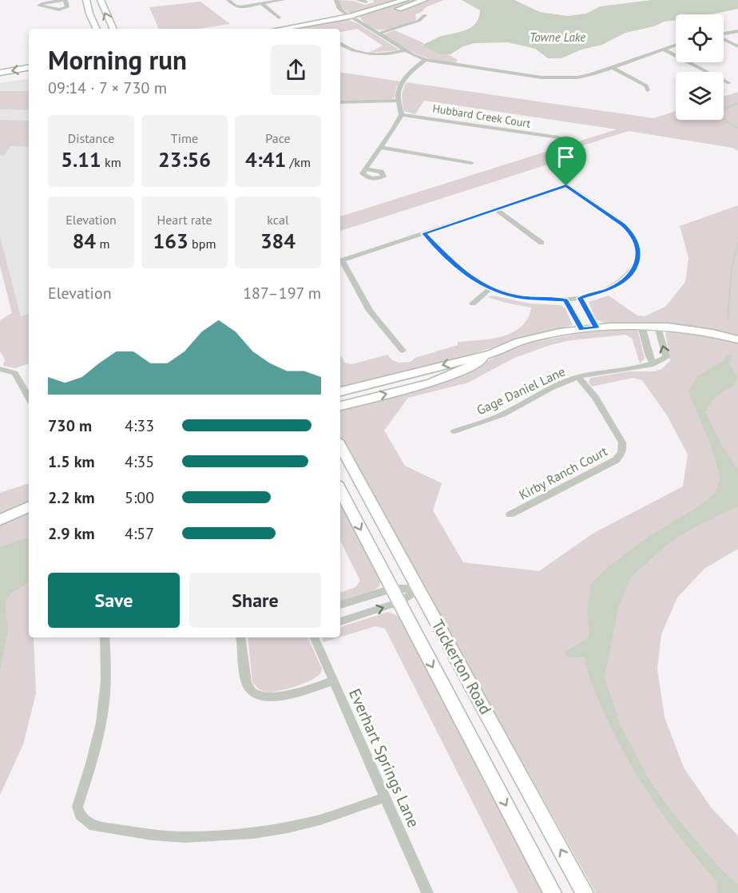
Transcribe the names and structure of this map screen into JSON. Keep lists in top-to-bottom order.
{
  "streets": {
    "main road": ["Tuckerton Road"],
    "street": [
      "Hubbard Creek Court",
      "Gage Daniel Lane",
      "Kirby Ranch Court",
      "Everhart Springs Lane"
    ]
  },
  "crossings": [
    ["Gage Daniel Lane", "Kirby Ranch Court"]
  ],
  "water": ["Towne Lake"],
  "page": {
    "heading": ["Morning run", "09:14 · 7 × 730 m"],
    "stats": [
      ["Distance", "5.11 km"],
      ["Time", "23:56"],
      ["Pace", "4:41 /km"],
      ["Elevation", "84 m"],
      ["Heart rate", "163 bpm"],
      ["kcal", "384"]
    ],
    "chart": ["Elevation", "187–197 m"],
    "list": [
      {
        "name": "730 m",
        "note": "4:33"
      },
      {
        "name": "1.5 km",
        "note": "4:35"
      },
      {
        "name": "2.2 km",
        "note": "5:00"
      },
      {
        "name": "2.9 km",
        "note": "4:57"
      }
    ],
    "buttons": ["Save", "Share"]
  }
}
